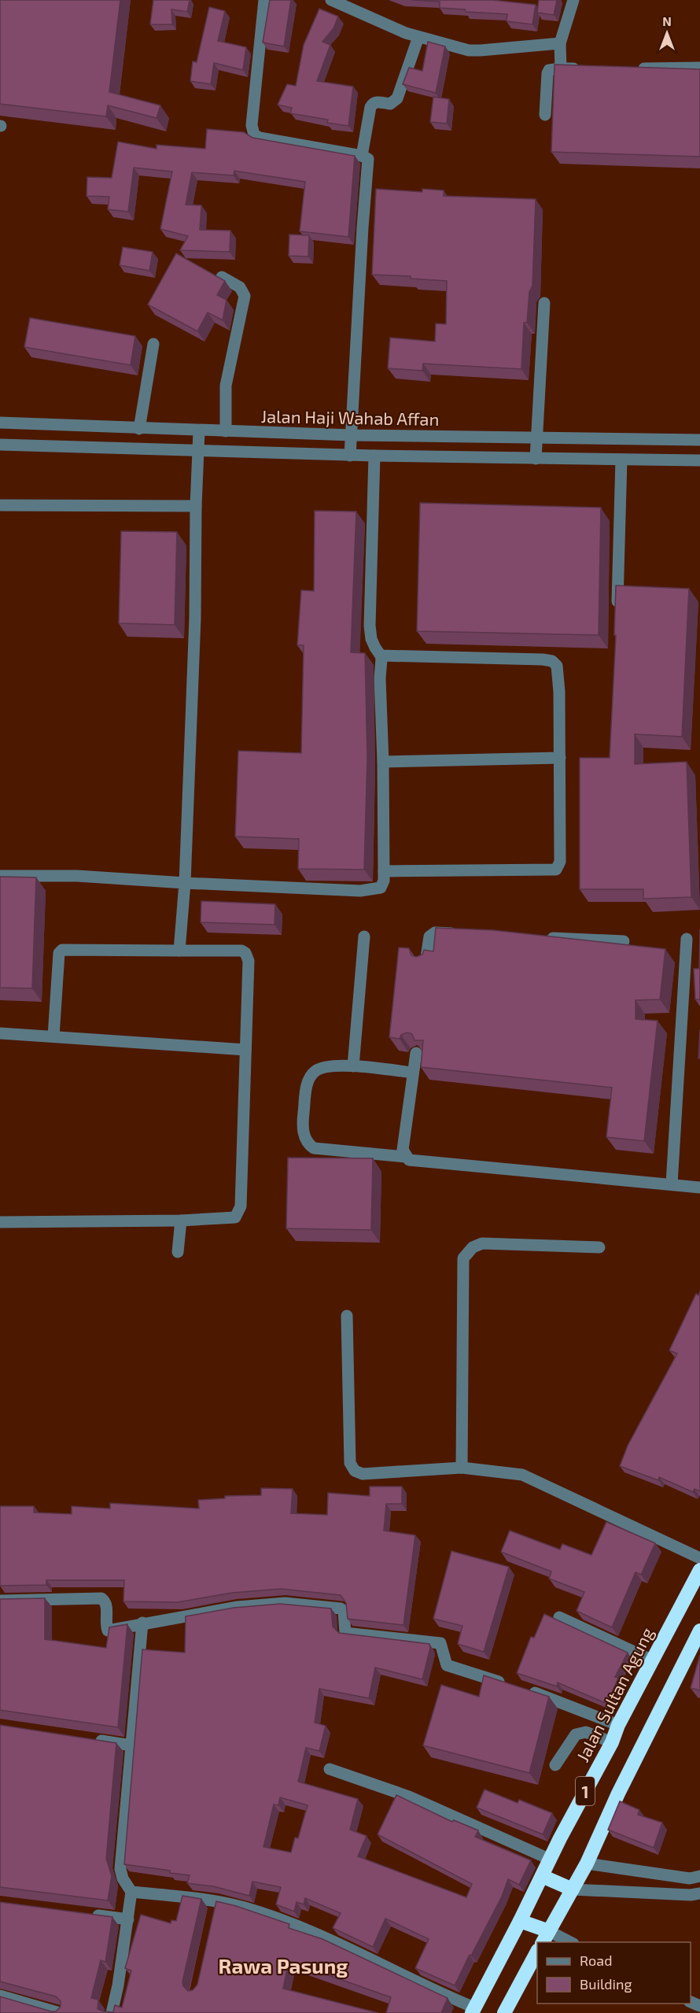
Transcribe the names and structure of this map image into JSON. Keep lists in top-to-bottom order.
{
  "streets": {
    "highway": ["Jalan Sultan Agung", "1"],
    "street": ["Jalan Haji Wahab Affan"]
  },
  "districts": ["Rawa Pasung"],
  "legend": ["Road", "Building"],
  "north": "top"
}
